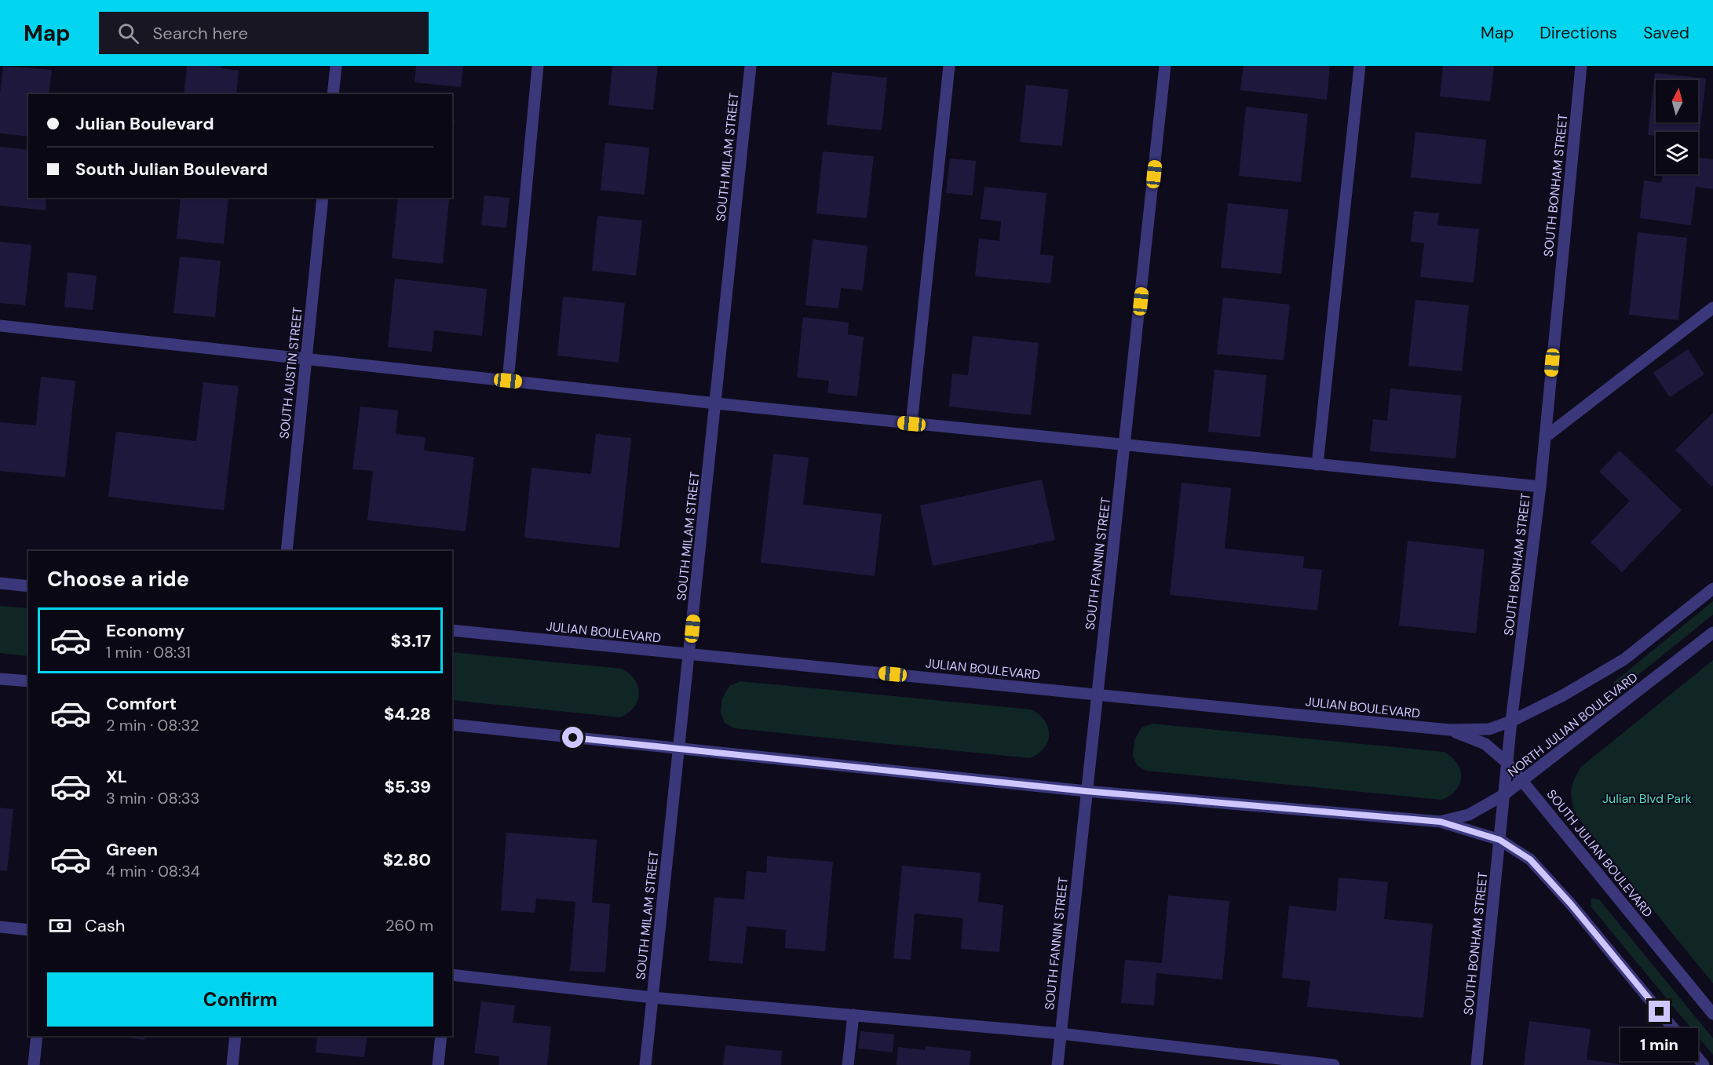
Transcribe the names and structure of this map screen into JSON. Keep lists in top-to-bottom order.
{
  "streets": {
    "street": [
      "SOUTH MILAM STREET",
      "SOUTH BONHAM STREET",
      "SOUTH AUSTIN STREET",
      "SOUTH FANNIN STREET",
      "JULIAN BOULEVARD",
      "NORTH JULIAN BOULEVARD",
      "SOUTH JULIAN BOULEVARD"
    ]
  },
  "crossings": [
    ["SOUTH MILAM STREET", "JULIAN BOULEVARD"],
    ["SOUTH BONHAM STREET", "JULIAN BOULEVARD"],
    ["SOUTH BONHAM STREET", "NORTH JULIAN BOULEVARD"],
    ["SOUTH BONHAM STREET", "SOUTH JULIAN BOULEVARD"],
    ["SOUTH FANNIN STREET", "JULIAN BOULEVARD"],
    ["JULIAN BOULEVARD", "NORTH JULIAN BOULEVARD"],
    ["JULIAN BOULEVARD", "SOUTH JULIAN BOULEVARD"],
    ["NORTH JULIAN BOULEVARD", "SOUTH JULIAN BOULEVARD"]
  ],
  "parks": ["Julian Blvd Park"],
  "north": "top",
  "page": {
    "header": "Map",
    "search": "Search here",
    "nav": ["Map", "Directions", "Saved"],
    "banner": ["Julian Boulevard", "South Julian Boulevard"],
    "heading": "Choose a ride",
    "list": [
      {
        "name": "Economy",
        "note": "1 min · 08:31",
        "value": "$3.17"
      },
      {
        "name": "Comfort",
        "note": "2 min · 08:32",
        "value": "$4.28"
      },
      {
        "name": "XL",
        "note": "3 min · 08:33",
        "value": "$5.39"
      },
      {
        "name": "Green",
        "note": "4 min · 08:34",
        "value": "$2.80"
      }
    ],
    "pay": ["Cash", "260 m"],
    "buttons": "Confirm",
    "bubble": "1 min"
  }
}
